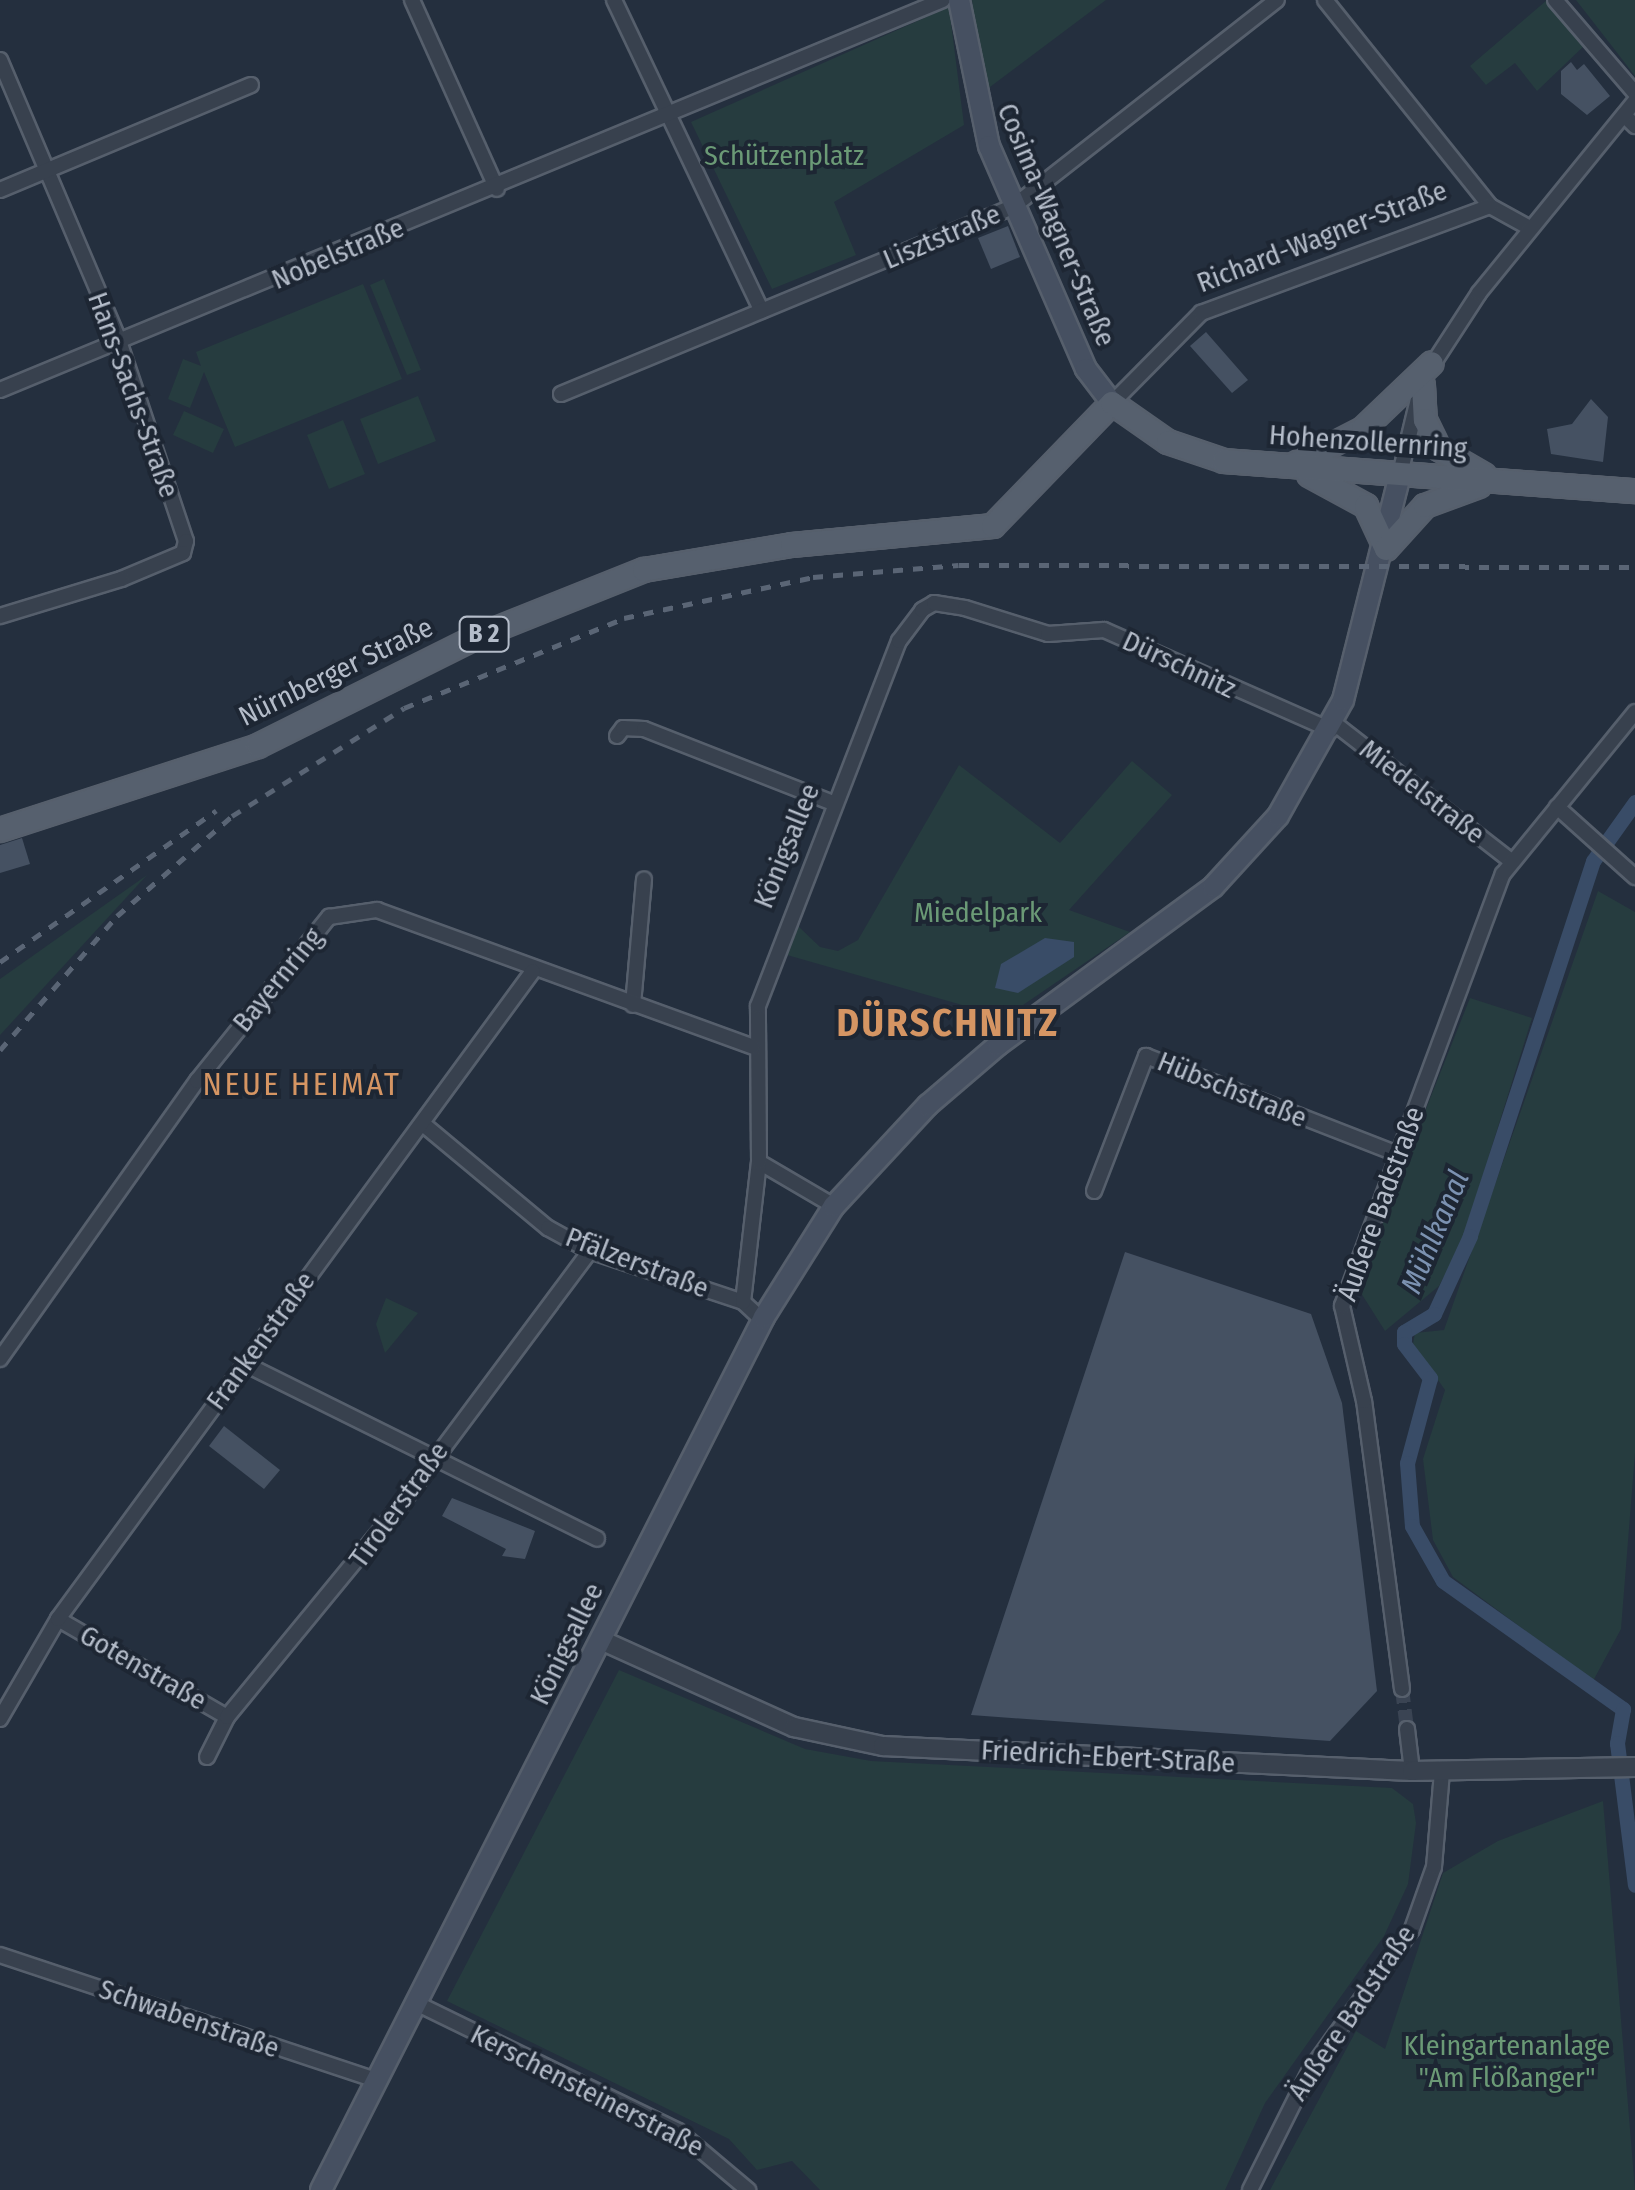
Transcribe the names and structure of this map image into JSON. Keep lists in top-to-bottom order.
{
  "streets": {
    "main road": [
      "Cosima-Wagner-Straße",
      "Richard-Wagner-Straße",
      "Hohenzollernring",
      "B 2",
      "Nürnberger Straße",
      "Königsallee"
    ],
    "street": [
      "Lisztstraße",
      "Nobelstraße",
      "Hans-Sachs-Straße",
      "Dürschnitz",
      "Miedelstraße",
      "Bayernring",
      "Hübschstraße",
      "Äußere Badstraße",
      "Pfälzerstraße",
      "Frankenstraße",
      "Tirolerstraße",
      "Gotenstraße",
      "Friedrich-Ebert-Straße",
      "Schwabenstraße",
      "Kerschensteinerstraße"
    ]
  },
  "crossings": [
    ["Cosima-Wagner-Straße", "Lisztstraße"],
    ["Cosima-Wagner-Straße", "Richard-Wagner-Straße"],
    ["Cosima-Wagner-Straße", "Hohenzollernring"],
    ["Richard-Wagner-Straße", "Hohenzollernring"],
    ["Richard-Wagner-Straße", "Nürnberger Straße"],
    ["Nobelstraße", "Hans-Sachs-Straße"],
    ["Hohenzollernring", "Königsallee"],
    ["Dürschnitz", "Miedelstraße"],
    ["Dürschnitz", "Königsallee"],
    ["Miedelstraße", "Königsallee"],
    ["Miedelstraße", "Äußere Badstraße"],
    ["Königsallee", "Bayernring"],
    ["Königsallee", "Pfälzerstraße"],
    ["Königsallee", "Friedrich-Ebert-Straße"],
    ["Königsallee", "Schwabenstraße"],
    ["Königsallee", "Kerschensteinerstraße"],
    ["Bayernring", "Frankenstraße"],
    ["Hübschstraße", "Äußere Badstraße"],
    ["Äußere Badstraße", "Friedrich-Ebert-Straße"],
    ["Pfälzerstraße", "Frankenstraße"],
    ["Pfälzerstraße", "Tirolerstraße"],
    ["Frankenstraße", "Gotenstraße"],
    ["Tirolerstraße", "Gotenstraße"]
  ],
  "districts": ["DÜRSCHNITZ", "NEUE HEIMAT"],
  "water": ["Mühlkanal"],
  "parks": ["Schützenplatz", "Miedelpark", "Kleingartenanlage \"Am Flößanger\""]
}
